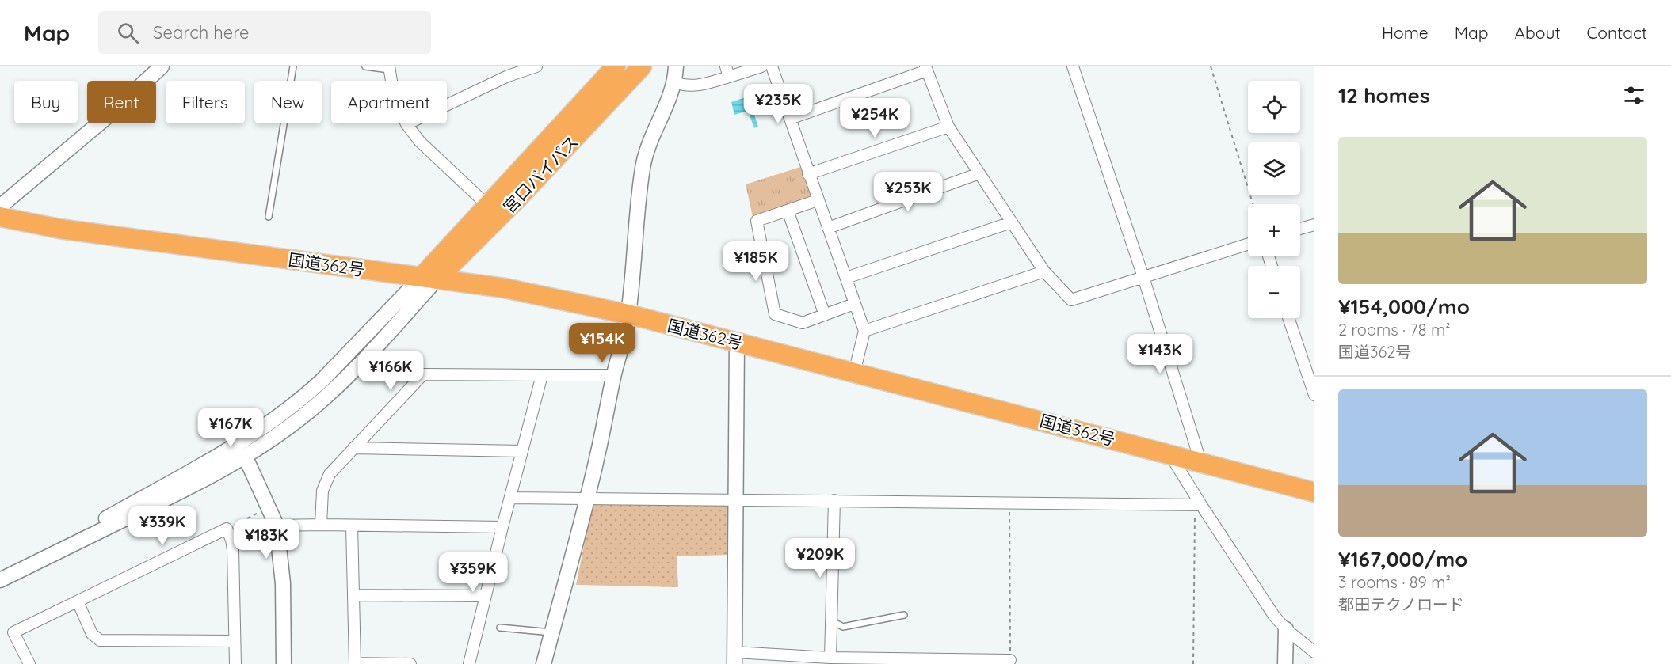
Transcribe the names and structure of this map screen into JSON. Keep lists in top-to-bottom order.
{
  "streets": {
    "highway": ["宮口バイパス", "国道362号"]
  },
  "crossings": [
    ["宮口バイパス", "国道362号"]
  ],
  "page": {
    "header": "Map",
    "search": "Search here",
    "nav": [
      "Home",
      "Map",
      "About",
      "Contact"
    ],
    "heading": "12 homes",
    "map_buttons": ["+", "−"],
    "chip": [
      "Buy",
      "Rent",
      "Filters",
      "New",
      "Apartment"
    ],
    "price": [
      "¥235K",
      "¥254K",
      "¥253K",
      "¥185K",
      "¥154K",
      "¥143K",
      "¥166K",
      "¥167K",
      "¥339K",
      "¥183K",
      "¥209K",
      "¥359K"
    ],
    "list": [
      {
        "name": "¥154,000/mo",
        "note": "2 rooms · 78 m² · 国道362号"
      },
      {
        "name": "¥167,000/mo",
        "note": "3 rooms · 89 m² · 都田テクノロード"
      }
    ]
  }
}
